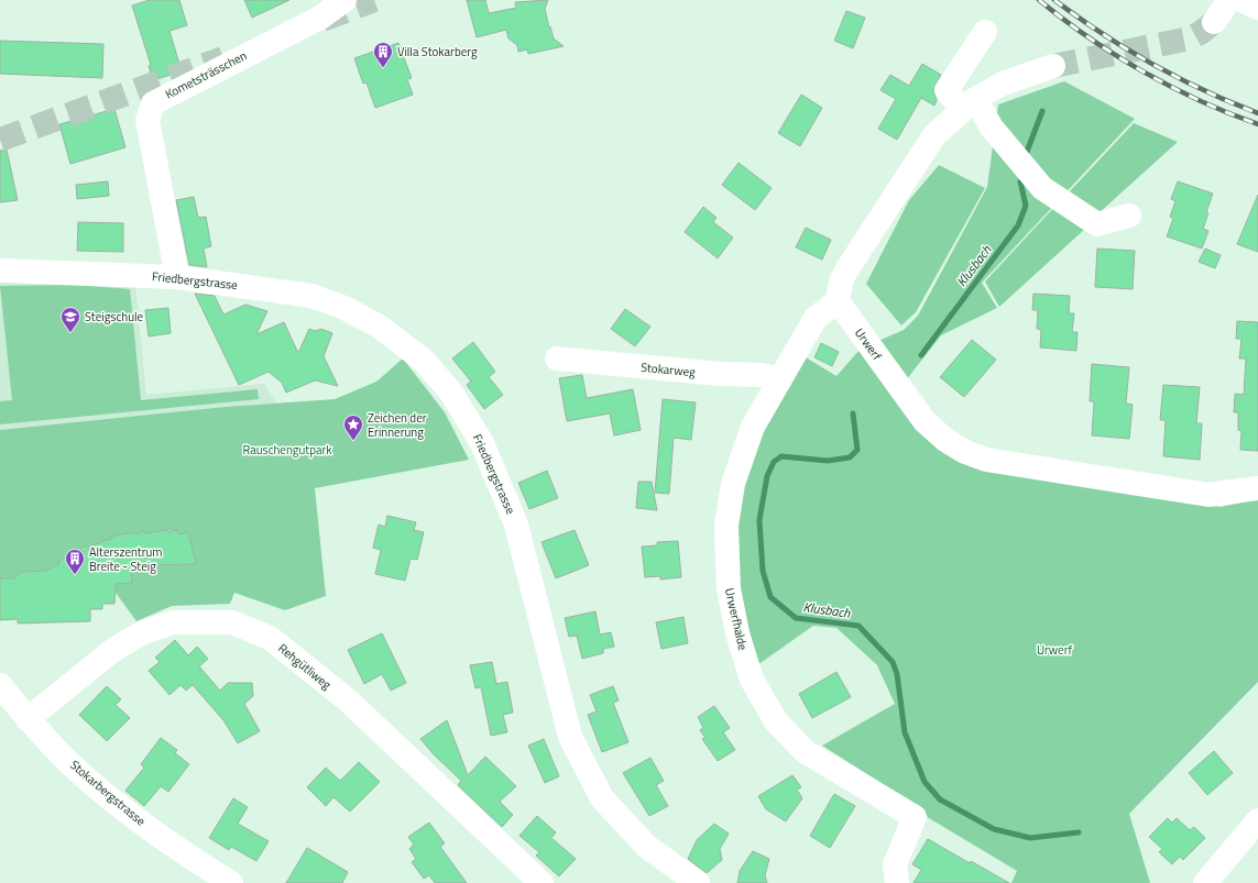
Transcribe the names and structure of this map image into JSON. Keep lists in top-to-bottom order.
{
  "streets": {
    "street": [
      "Kometsträsschen",
      "Friedbergstrasse",
      "Urwerf",
      "Stokarweg",
      "Urwerfhalde",
      "Rehgütliweg",
      "Stokarbergstrasse"
    ]
  },
  "crossings": [
    ["Kometsträsschen", "Friedbergstrasse"],
    ["Urwerf", "Urwerfhalde"],
    ["Stokarweg", "Urwerfhalde"],
    ["Rehgütliweg", "Stokarbergstrasse"]
  ],
  "water": ["Klusbach"],
  "parks": ["Rauschengutpark", "Urwerf"],
  "places": {
    "building": ["Villa Stokarberg", "Alterszentrum Breite - Steig"],
    "school or university": ["Steigschule"],
    "place": ["Zeichen der Erinnerung"]
  }
}
